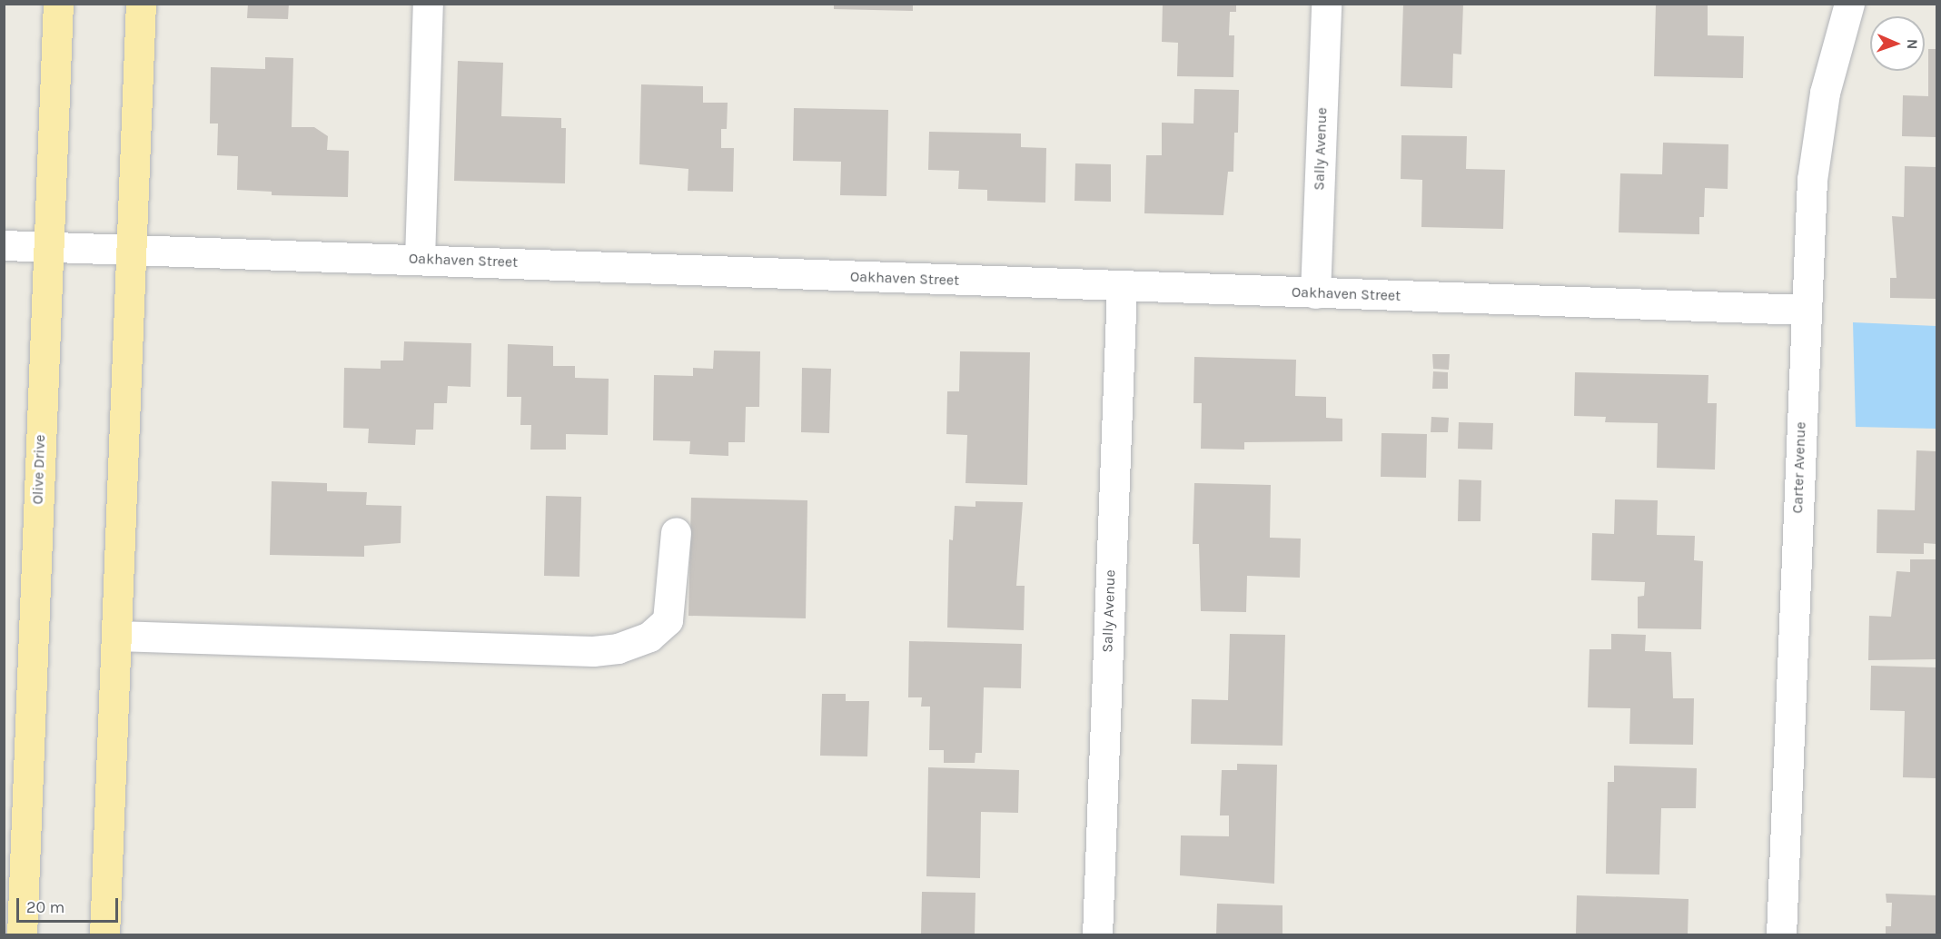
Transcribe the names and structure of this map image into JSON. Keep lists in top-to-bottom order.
{
  "streets": {
    "main road": ["Olive Drive"],
    "street": ["Sally Avenue", "Oakhaven Street", "Carter Avenue"]
  },
  "crossings": [
    ["Sally Avenue", "Oakhaven Street"],
    ["Oakhaven Street", "Carter Avenue"],
    ["Oakhaven Street", "Olive Drive"]
  ],
  "scale_bar": "20 m",
  "north": "right"
}
